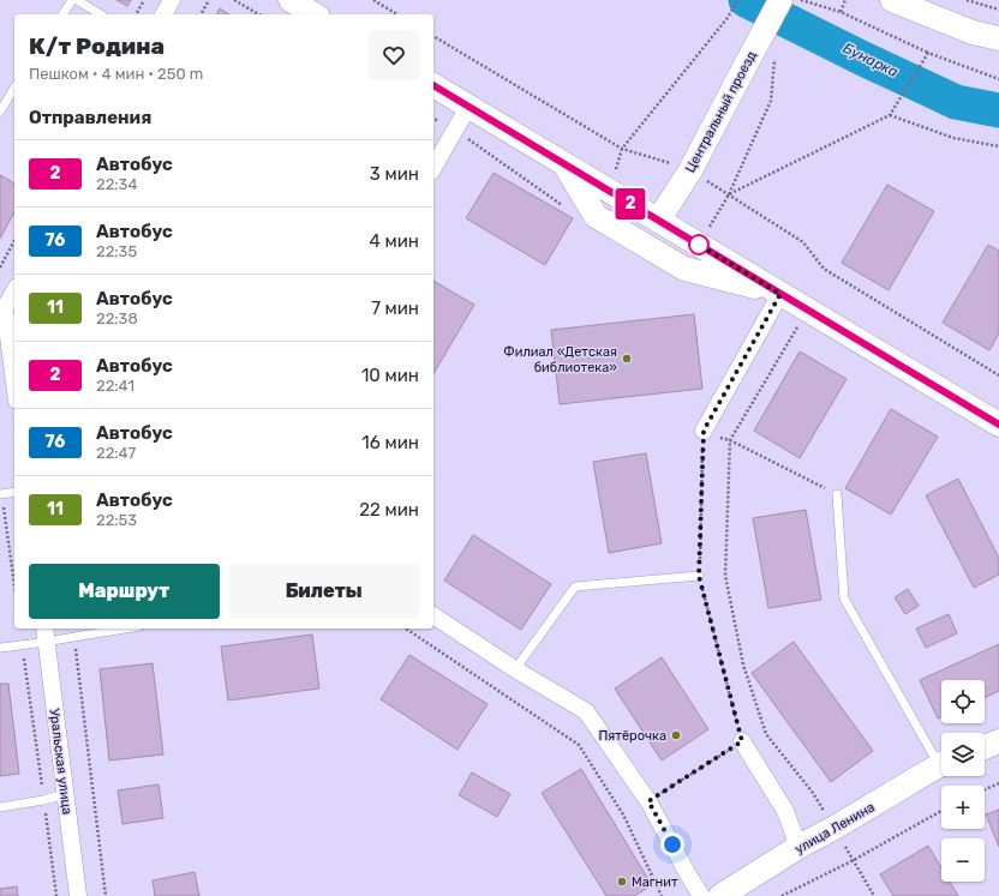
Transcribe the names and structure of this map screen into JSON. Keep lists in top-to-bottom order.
{
  "streets": {
    "main road": ["Центральный проезд", "улица Ленина"],
    "street": ["Уральская улица"]
  },
  "water": ["Бунарка"],
  "places": ["Филиал «Детская библиотека»", "Пятёрочка", "Магнит"],
  "lines": ["bus line 2"],
  "page": {
    "on_map": "2",
    "heading": [
      ["К/т Родина", "Пешком · 4 мин · 250 m"],
      "Отправления"
    ],
    "list": [
      {
        "mark": "2",
        "name": "Автобус",
        "note": "22:34",
        "value": "3 мин"
      },
      {
        "mark": "76",
        "name": "Автобус",
        "note": "22:35",
        "value": "4 мин"
      },
      {
        "mark": "11",
        "name": "Автобус",
        "note": "22:38",
        "value": "7 мин"
      },
      {
        "mark": "2",
        "name": "Автобус",
        "note": "22:41",
        "value": "10 мин"
      },
      {
        "mark": "76",
        "name": "Автобус",
        "note": "22:47",
        "value": "16 мин"
      },
      {
        "mark": "11",
        "name": "Автобус",
        "note": "22:53",
        "value": "22 мин"
      }
    ],
    "buttons": ["Маршрут", "Билеты"],
    "map_buttons": ["+", "−"]
  }
}
